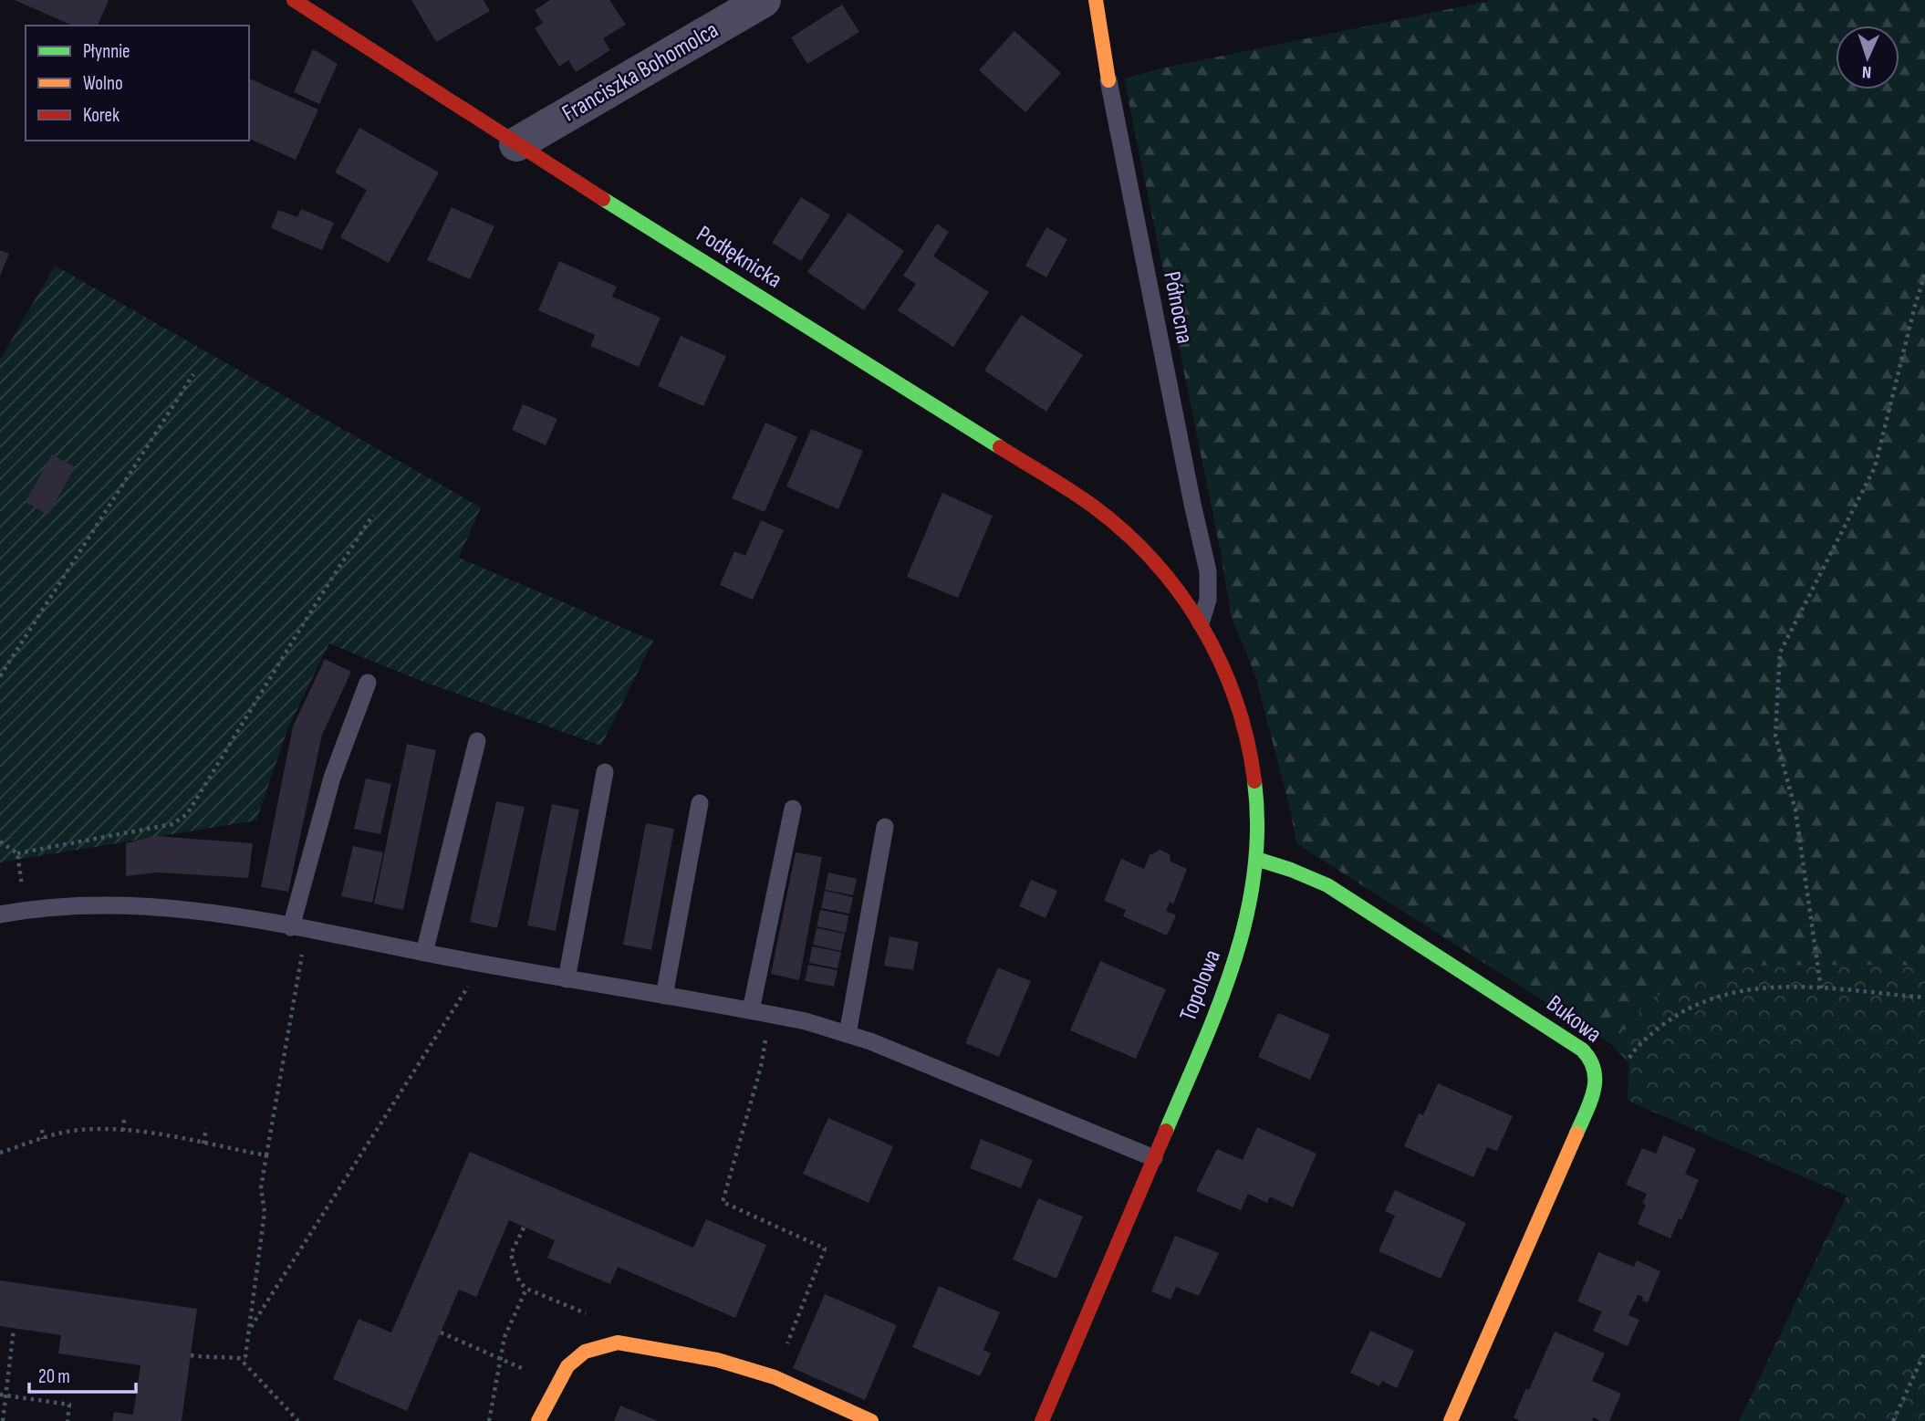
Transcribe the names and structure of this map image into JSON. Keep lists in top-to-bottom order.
{
  "streets": {
    "street": [
      "Franciszka Bohomolca",
      "Podłęknicka",
      "Północna",
      "Topolowa",
      "Bukowa"
    ]
  },
  "crossings": [
    ["Franciszka Bohomolca", "Podłęknicka"],
    ["Podłęknicka", "Topolowa"],
    ["Północna", "Topolowa"],
    ["Topolowa", "Bukowa"]
  ],
  "legend": ["Płynnie", "Wolno", "Korek"],
  "scale_bar": "20 m",
  "north": "bottom"
}
